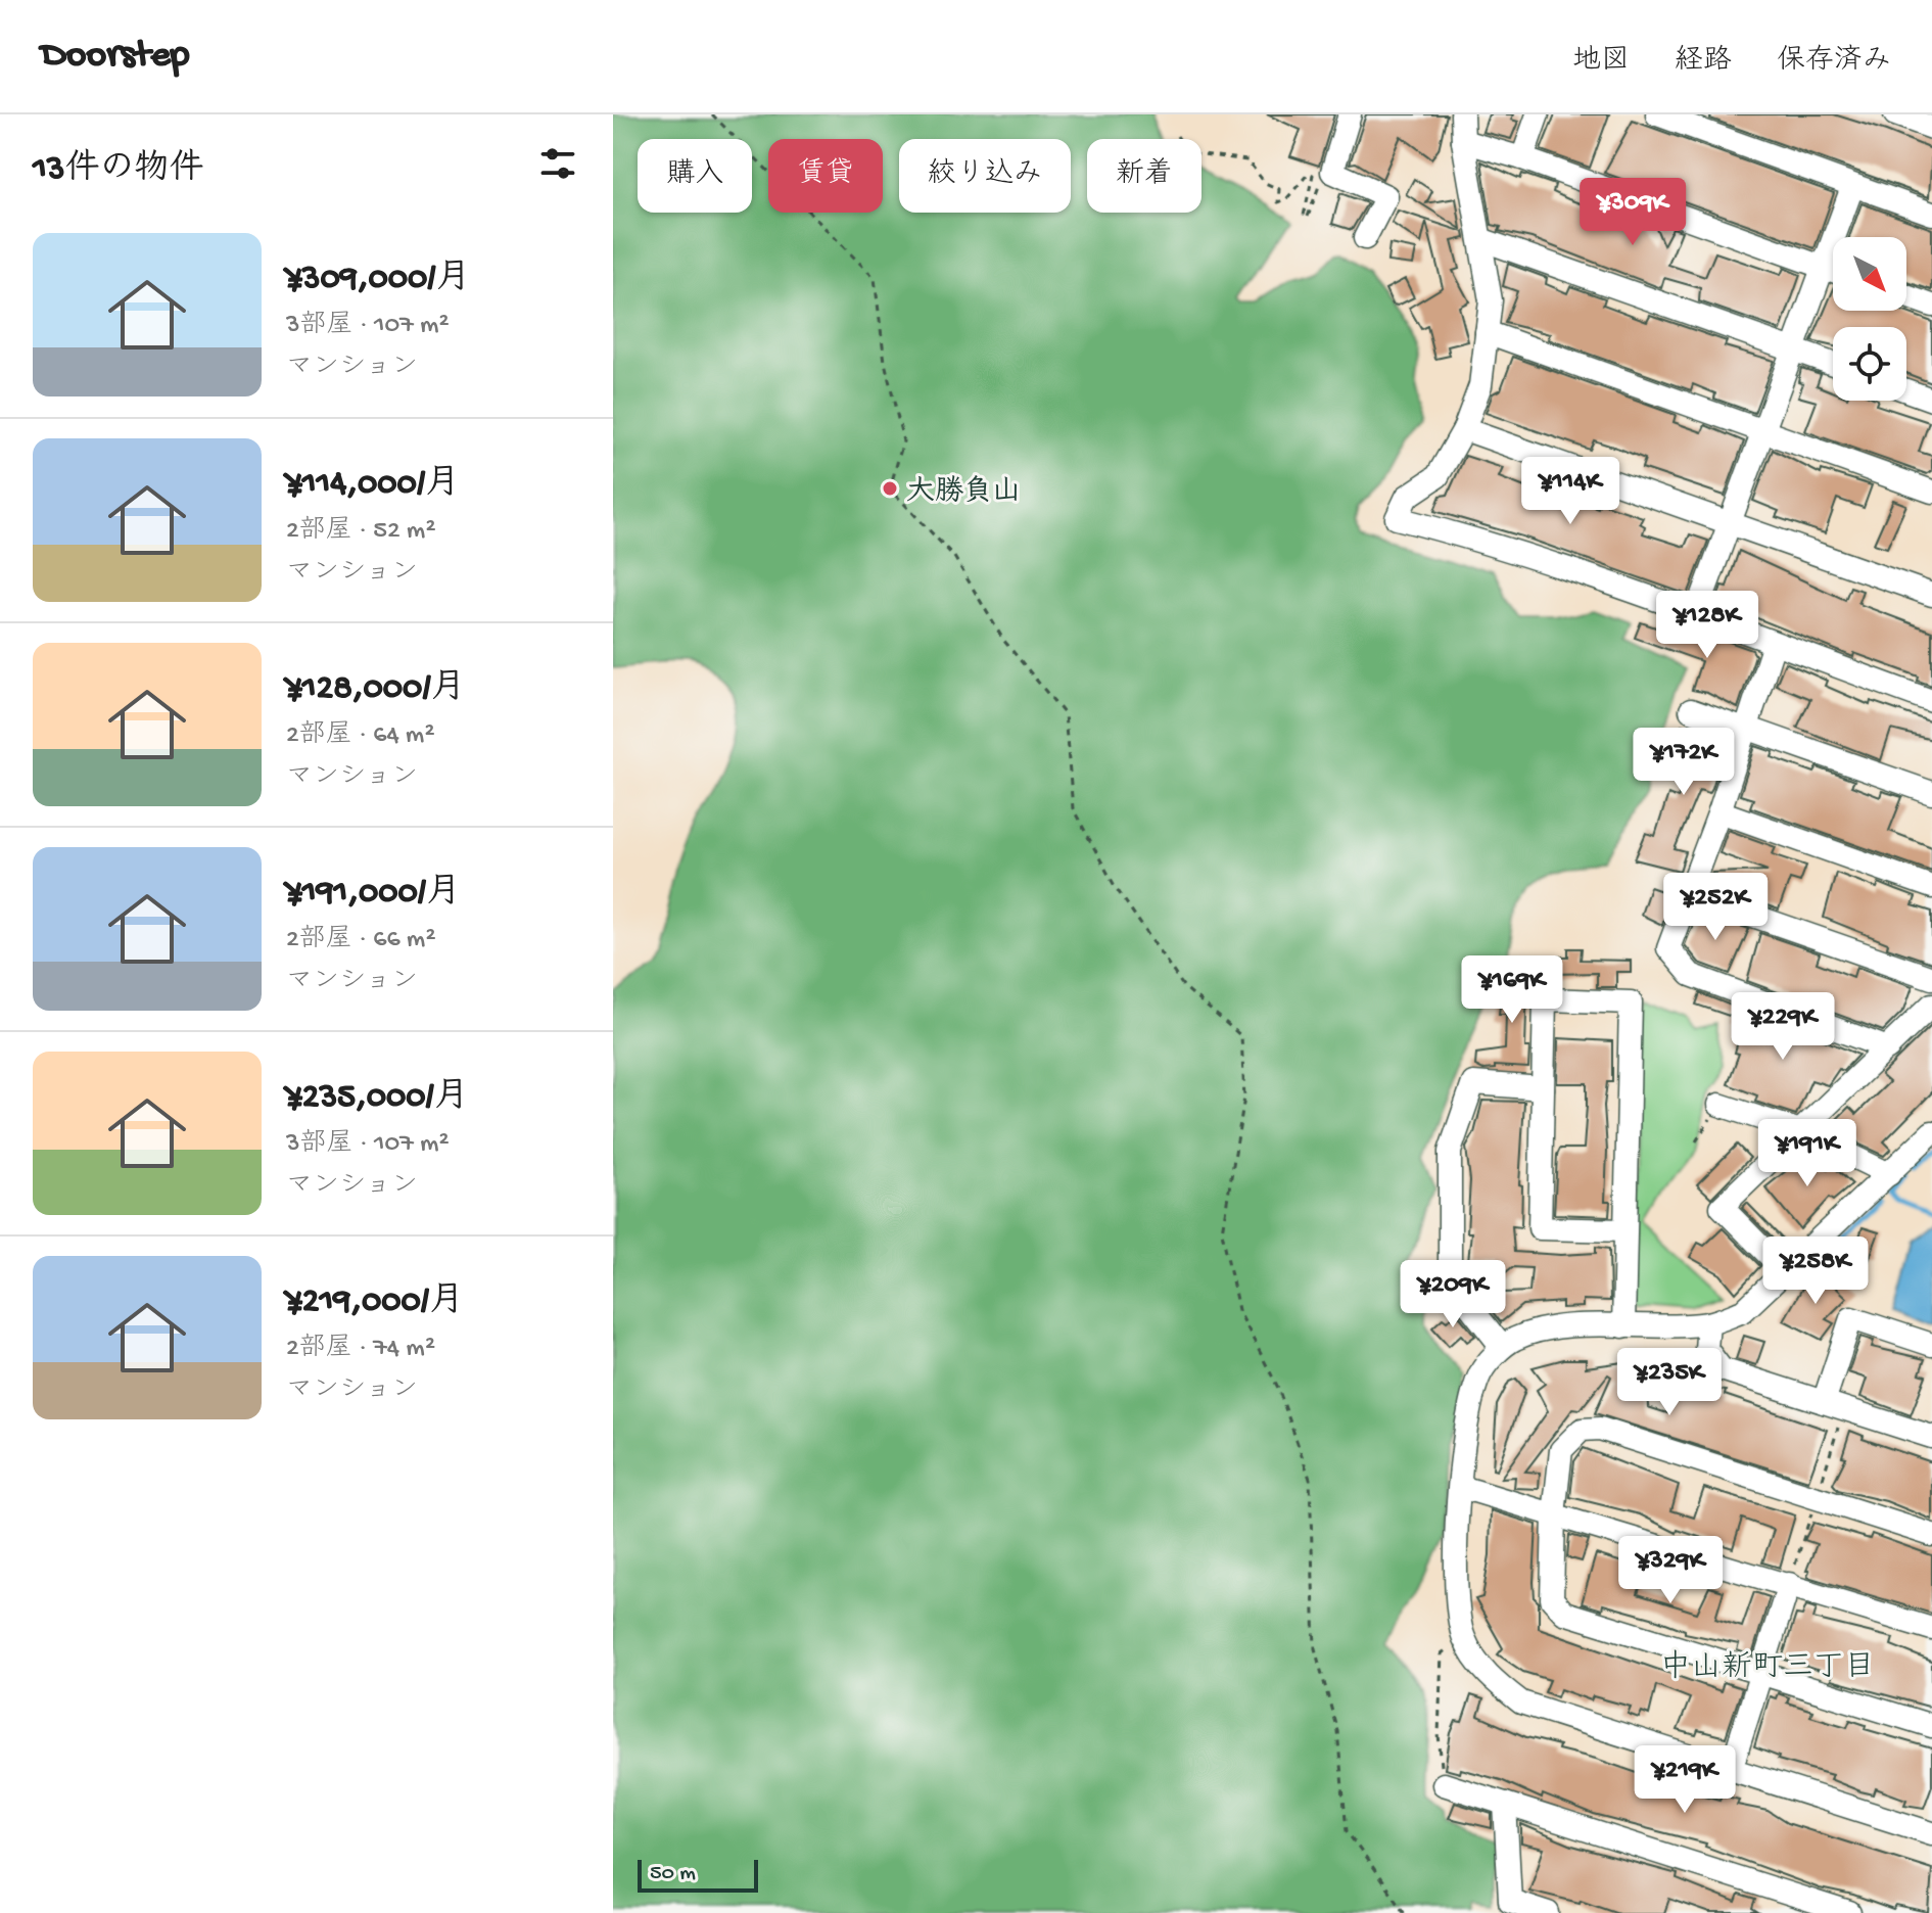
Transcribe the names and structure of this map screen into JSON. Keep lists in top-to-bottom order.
{
  "districts": ["中山新町三丁目"],
  "places": ["大勝負山"],
  "scale_bar": "50 m",
  "north": "bottom right",
  "page": {
    "header": "Doorstep",
    "nav": ["地図", "経路", "保存済み"],
    "heading": "13件の物件",
    "chip": [
      "購入",
      "賃貸",
      "絞り込み",
      "新着"
    ],
    "price": [
      "¥309K",
      "¥114K",
      "¥128K",
      "¥172K",
      "¥252K",
      "¥169K",
      "¥229K",
      "¥191K",
      "¥258K",
      "¥209K",
      "¥235K",
      "¥329K",
      "¥219K"
    ],
    "list": [
      {
        "name": "¥309,000/月",
        "note": "3部屋 · 107 m² · マンション"
      },
      {
        "name": "¥114,000/月",
        "note": "2部屋 · 52 m² · マンション"
      },
      {
        "name": "¥128,000/月",
        "note": "2部屋 · 64 m² · マンション"
      },
      {
        "name": "¥191,000/月",
        "note": "2部屋 · 66 m² · マンション"
      },
      {
        "name": "¥235,000/月",
        "note": "3部屋 · 107 m² · マンション"
      },
      {
        "name": "¥219,000/月",
        "note": "2部屋 · 74 m² · マンション"
      }
    ],
    "scale": "50 m"
  }
}
